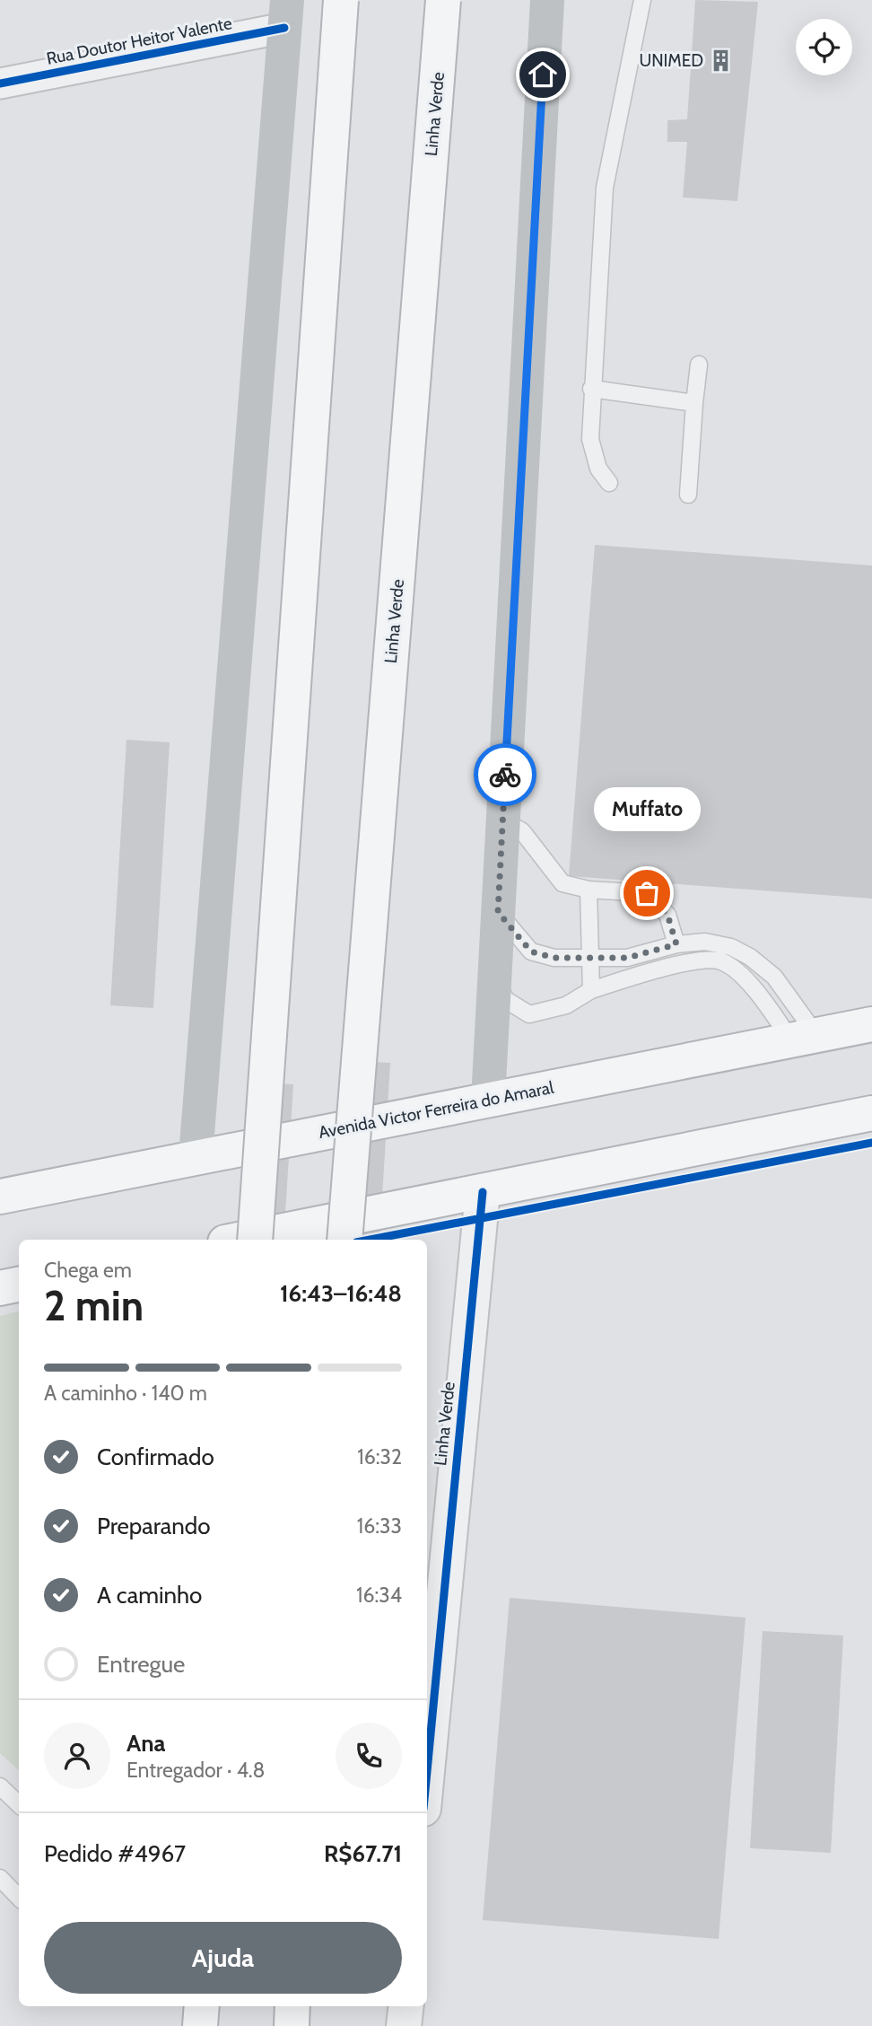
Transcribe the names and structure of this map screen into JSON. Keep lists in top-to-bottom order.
{
  "streets": {
    "highway": ["Linha Verde", "Avenida Victor Ferreira do Amaral"],
    "street": ["Rua Doutor Heitor Valente"]
  },
  "places": {
    "building": ["UNIMED"],
    "other": ["Muffato"]
  },
  "page": {
    "bubble": "Muffato",
    "heading": ["2 min", "Chega em", "16:43–16:48"],
    "panel": [
      "Ana",
      "Entregador · 4.8",
      "Pedido #4967",
      "R$67.71"
    ],
    "bar": "A caminho · 140 m",
    "list": [
      ["Confirmado", "16:32"],
      ["Preparando", "16:33"],
      ["A caminho", "16:34"],
      "Entregue"
    ],
    "buttons": "Ajuda"
  }
}
